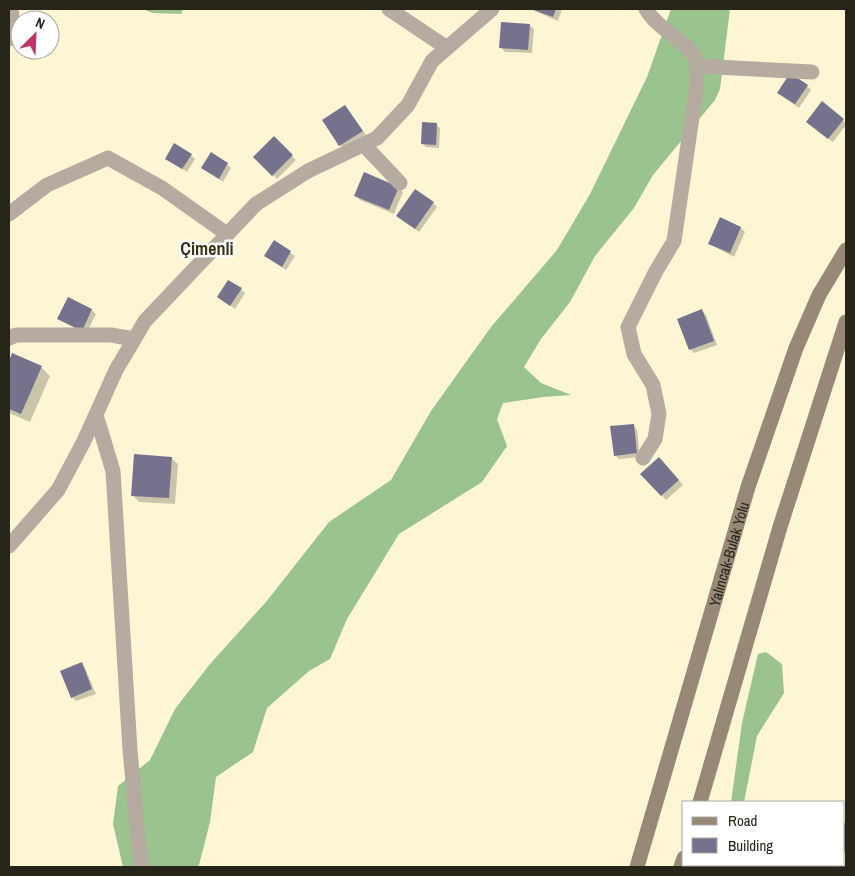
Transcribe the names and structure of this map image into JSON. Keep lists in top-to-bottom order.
{
  "streets": {
    "main road": ["Yalıncak-Bulak Yolu"]
  },
  "districts": ["Çimenli"],
  "legend": ["Road", "Building"],
  "north": "top right"
}
